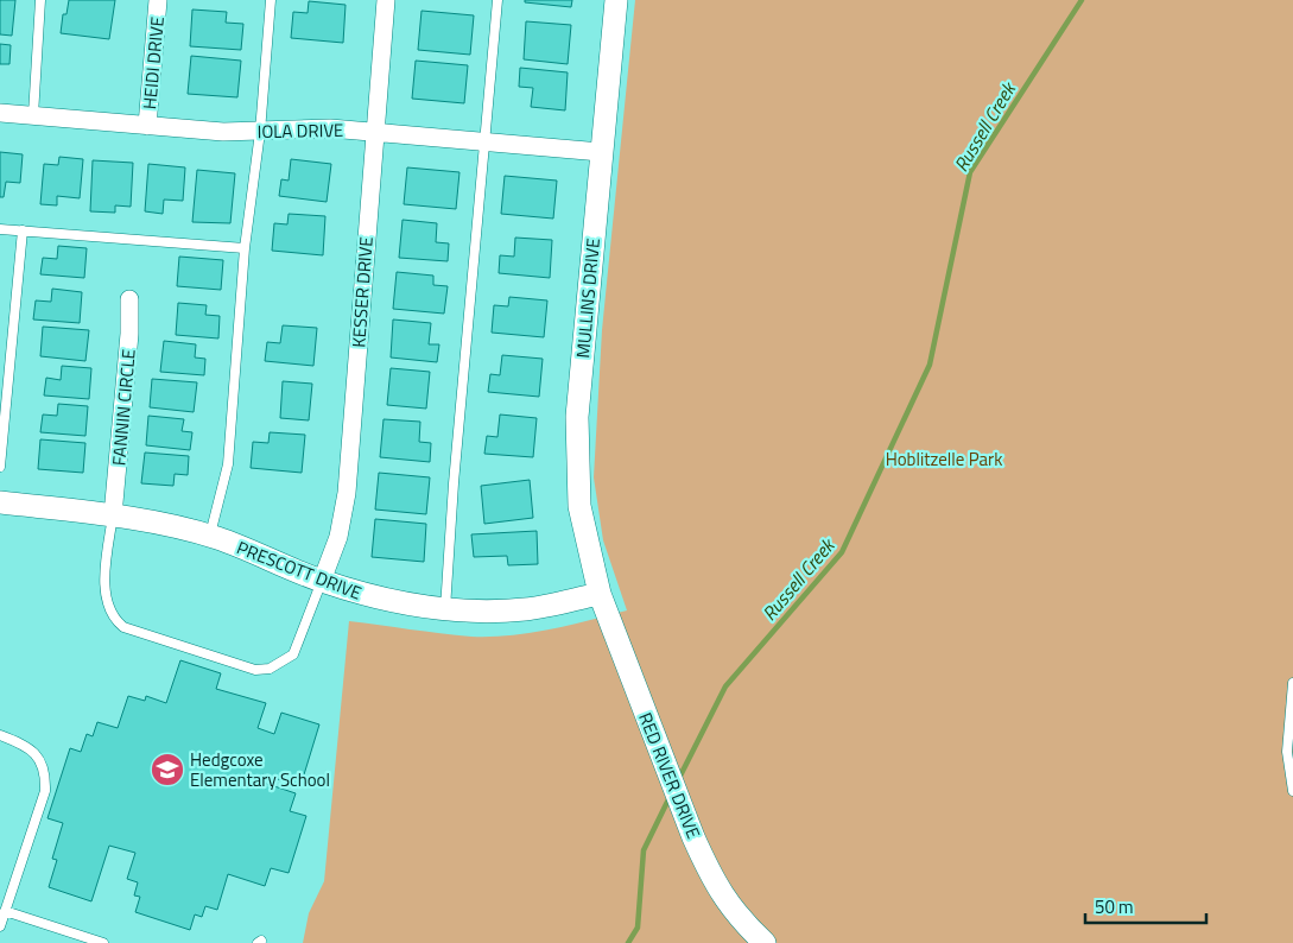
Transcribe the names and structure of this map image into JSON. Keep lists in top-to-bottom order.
{
  "streets": {
    "street": [
      "HEIDI DRIVE",
      "IOLA DRIVE",
      "KESSER DRIVE",
      "MULLINS DRIVE",
      "FANNIN CIRCLE",
      "PRESCOTT DRIVE",
      "RED RIVER DRIVE"
    ]
  },
  "crossings": [
    ["HEIDI DRIVE", "IOLA DRIVE"],
    ["IOLA DRIVE", "KESSER DRIVE"],
    ["IOLA DRIVE", "MULLINS DRIVE"],
    ["KESSER DRIVE", "PRESCOTT DRIVE"],
    ["MULLINS DRIVE", "PRESCOTT DRIVE"],
    ["MULLINS DRIVE", "RED RIVER DRIVE"],
    ["FANNIN CIRCLE", "PRESCOTT DRIVE"],
    ["PRESCOTT DRIVE", "RED RIVER DRIVE"]
  ],
  "water": ["Russell Creek"],
  "parks": ["Hoblitzelle Park"],
  "places": {
    "school or university": ["Hedgcoxe Elementary School"]
  },
  "scale_bar": "50 m"
}
